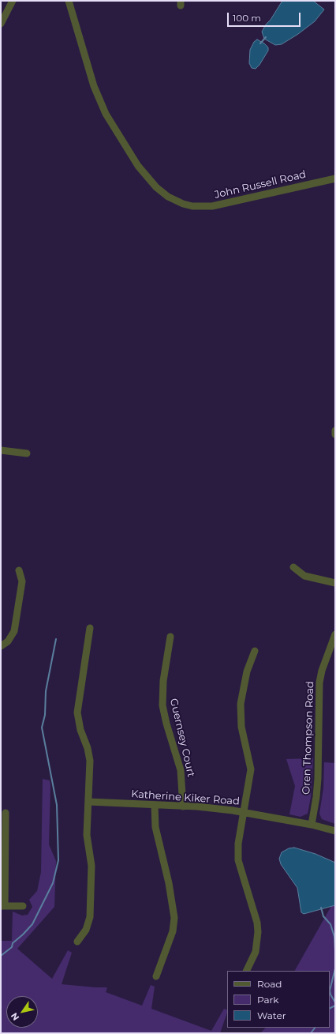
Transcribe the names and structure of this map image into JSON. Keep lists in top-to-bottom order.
{
  "streets": {
    "street": [
      "John Russell Road",
      "Guernsey Court",
      "Oren Thompson Road",
      "Katherine Kiker Road"
    ]
  },
  "crossings": [
    ["Guernsey Court", "Katherine Kiker Road"],
    ["Oren Thompson Road", "Katherine Kiker Road"]
  ],
  "legend": ["Road", "Park", "Water"],
  "scale_bar": "100 m",
  "north": "bottom left"
}
